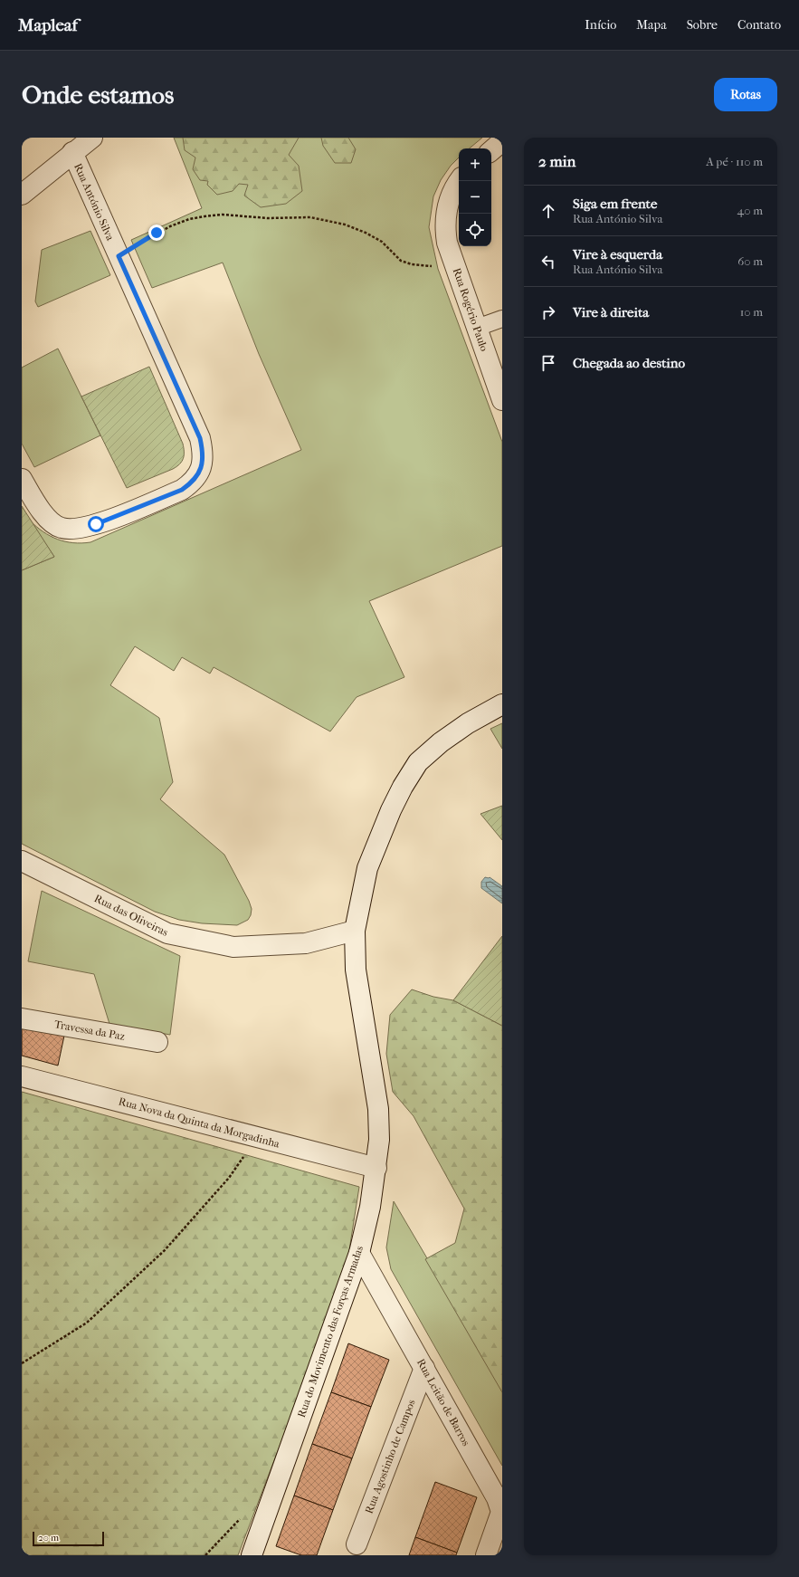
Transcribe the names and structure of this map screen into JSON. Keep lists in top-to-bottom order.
{
  "streets": {
    "street": [
      "Rua António Silva",
      "Rua Rogério Paulo",
      "Rua das Oliveiras",
      "Travessa da Paz",
      "Rua Nova da Quinta da Morgadinha",
      "Rua do Movimento das Forças Armadas",
      "Rua Leitão de Barros",
      "Rua Agostinho de Campos"
    ]
  },
  "crossings": [
    ["Rua das Oliveiras", "Rua do Movimento das Forças Armadas"],
    ["Rua Nova da Quinta da Morgadinha", "Rua do Movimento das Forças Armadas"],
    ["Rua do Movimento das Forças Armadas", "Rua Leitão de Barros"],
    ["Rua Leitão de Barros", "Rua Agostinho de Campos"]
  ],
  "scale_bar": "20 m",
  "page": {
    "header": "Mapleaf",
    "nav": [
      "Início",
      "Mapa",
      "Sobre",
      "Contato"
    ],
    "buttons": "Rotas",
    "title": "Onde estamos",
    "heading": ["2 min", "A pé · 110 m"],
    "map_buttons": ["+", "−"],
    "list": [
      ["Siga em frente", "Rua António Silva", "40 m"],
      ["Vire à esquerda", "Rua António Silva", "60 m"],
      ["Vire à direita", "10 m"],
      "Chegada ao destino"
    ],
    "scale": "20 m"
  }
}
